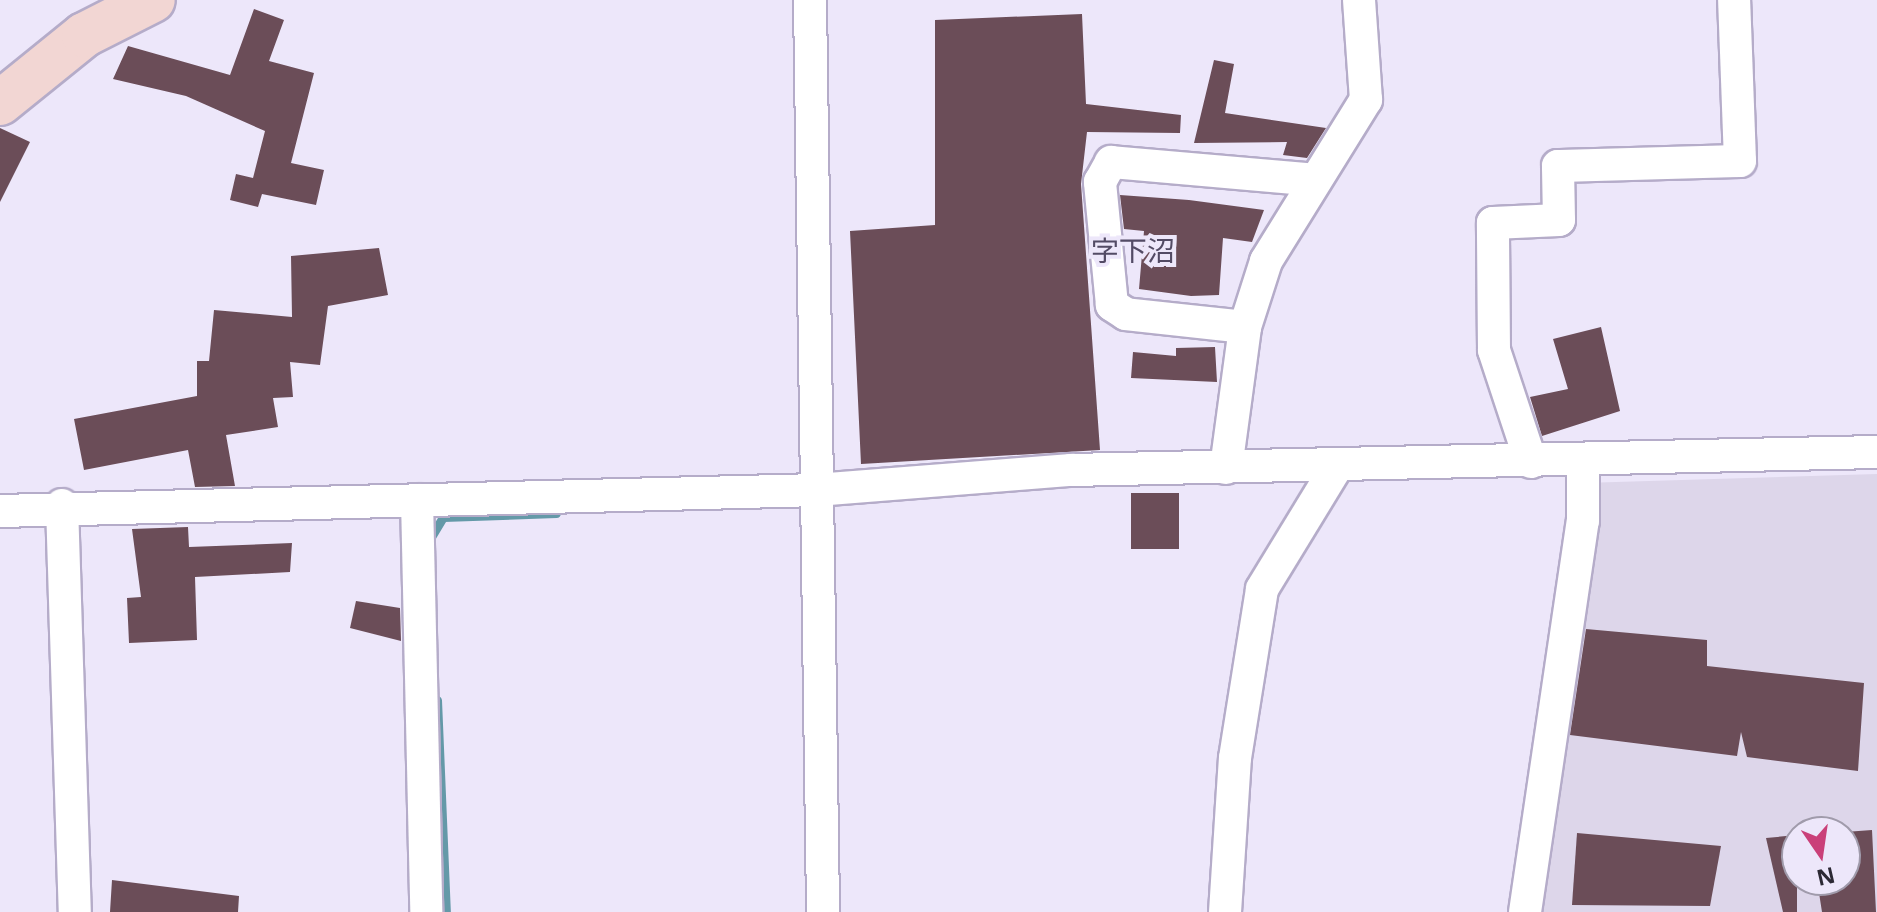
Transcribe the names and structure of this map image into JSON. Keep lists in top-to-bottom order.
{
  "districts": ["字下沼"],
  "north": "bottom"
}
